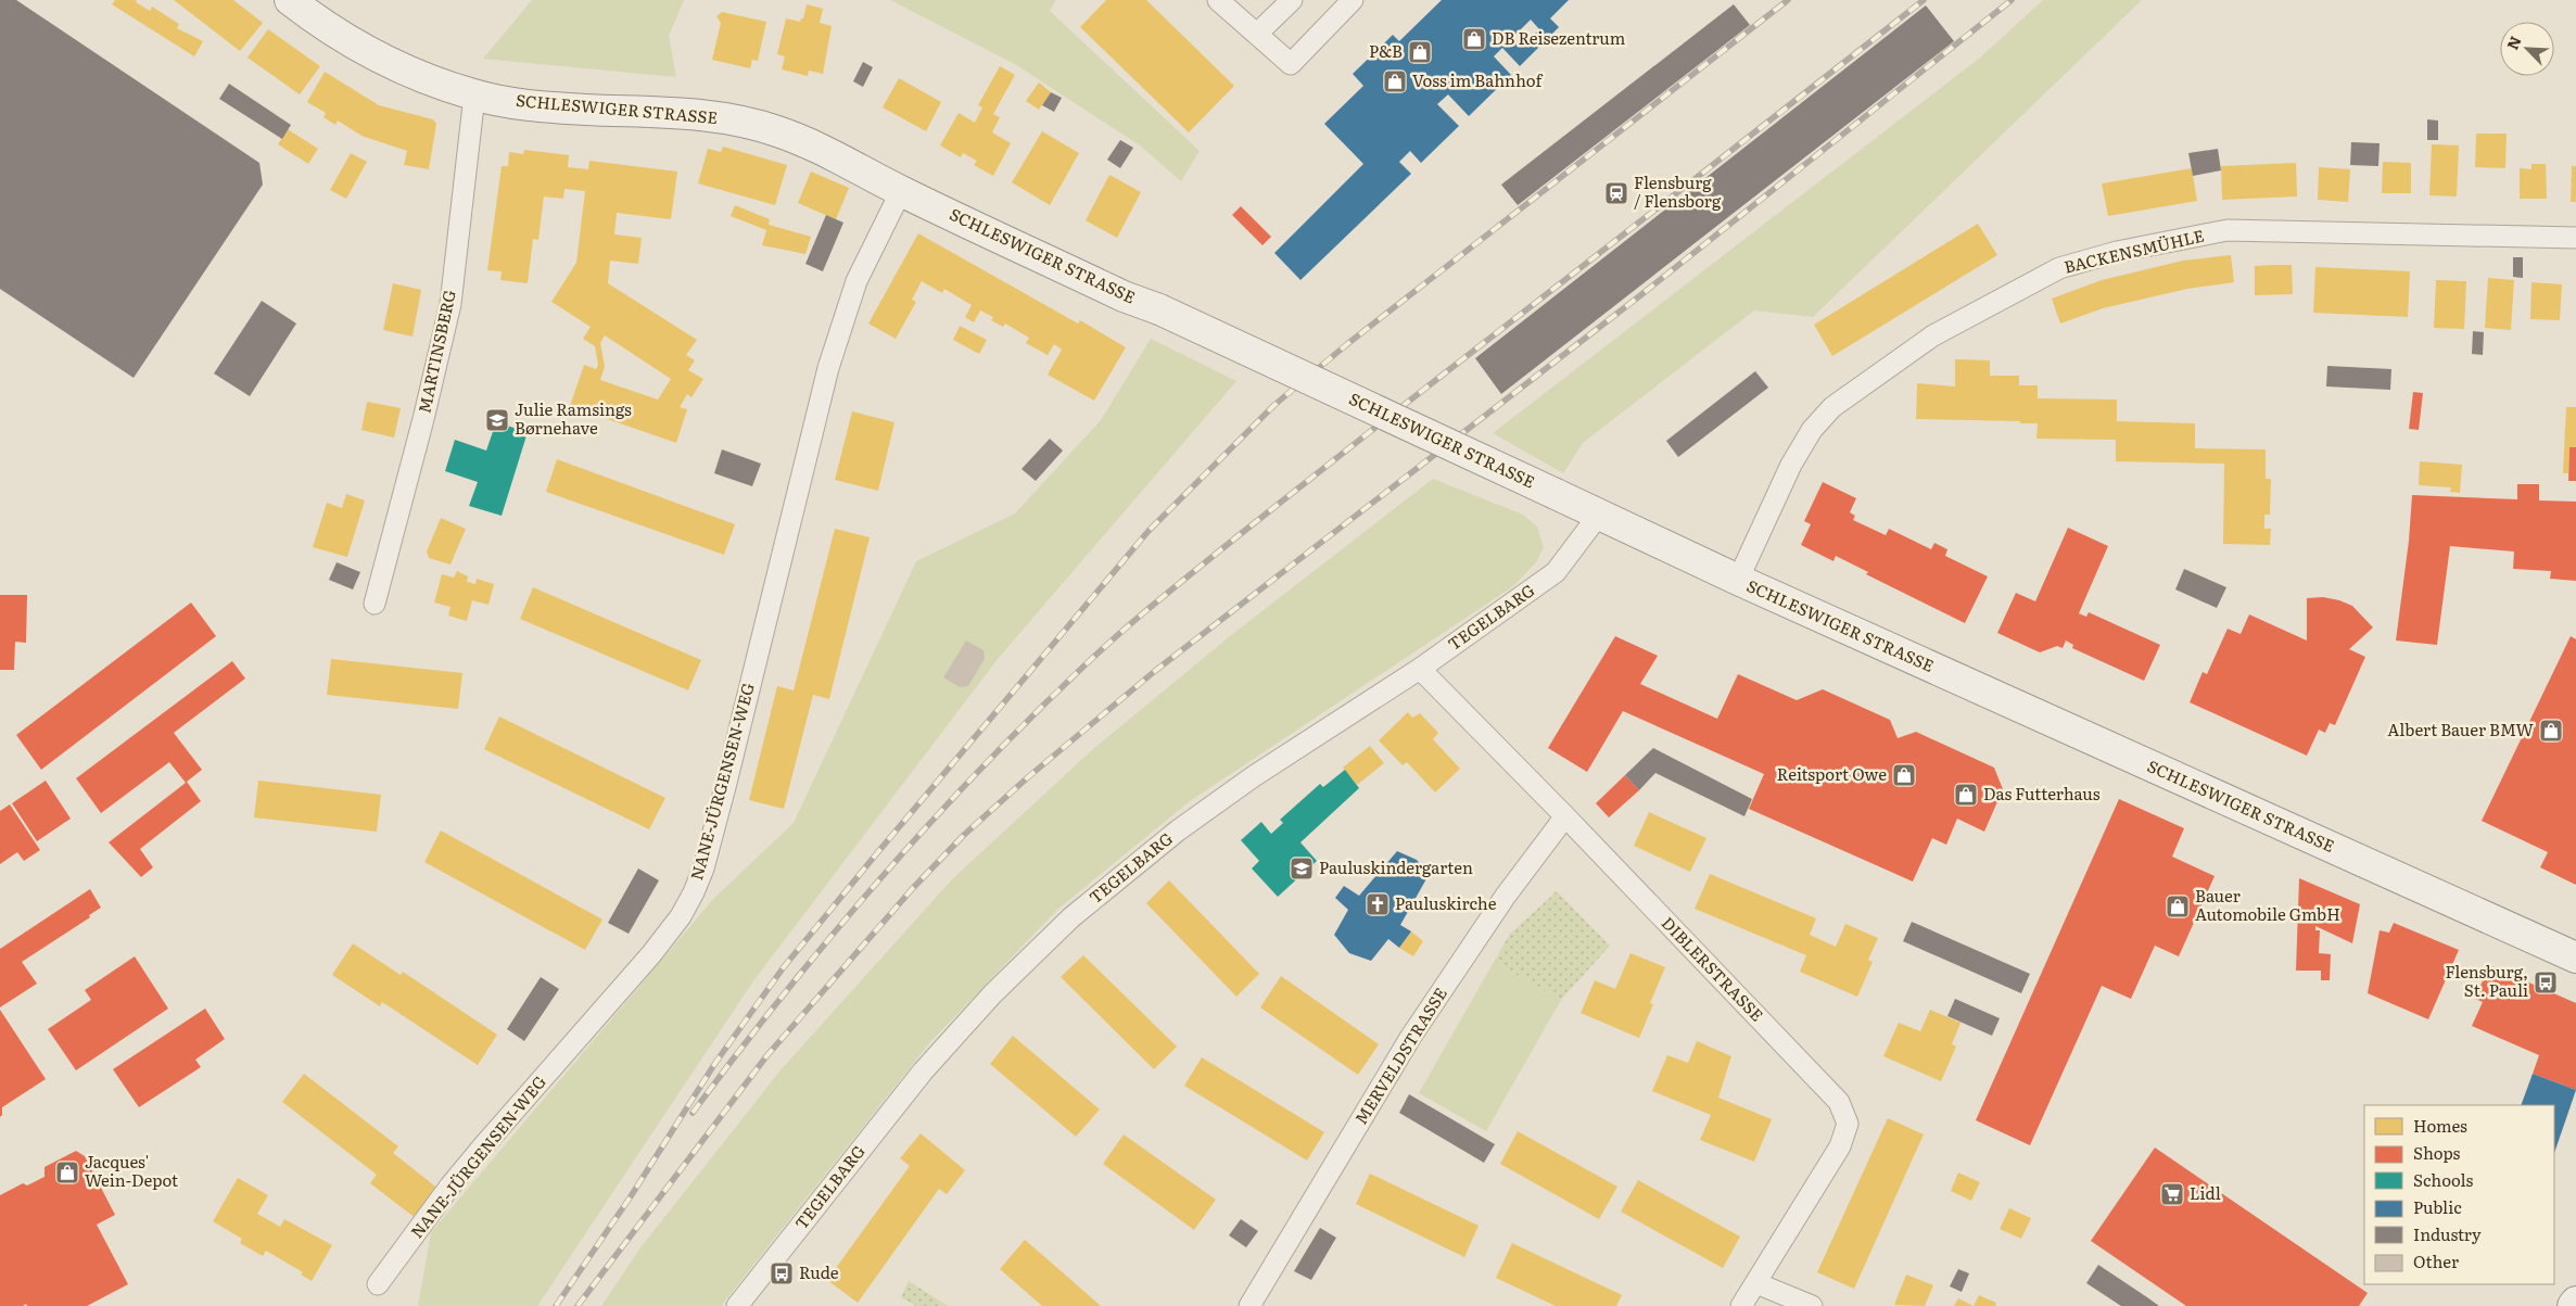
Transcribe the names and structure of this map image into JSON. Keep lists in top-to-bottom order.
{
  "streets": {
    "main road": ["SCHLESWIGER STRASSE"],
    "street": [
      "BACKENSMÜHLE",
      "MARTINSBERG",
      "TEGELBARG",
      "NANE-JÜRGENSEN-WEG",
      "DIBLERSTRASSE",
      "MERVELDSTRASSE"
    ]
  },
  "crossings": [
    ["SCHLESWIGER STRASSE", "BACKENSMÜHLE"],
    ["SCHLESWIGER STRASSE", "MARTINSBERG"],
    ["SCHLESWIGER STRASSE", "TEGELBARG"],
    ["SCHLESWIGER STRASSE", "NANE-JÜRGENSEN-WEG"],
    ["TEGELBARG", "DIBLERSTRASSE"],
    ["DIBLERSTRASSE", "MERVELDSTRASSE"]
  ],
  "places": {
    "shop": [
      "DB Reisezentrum",
      "P&B",
      "Voss im Bahnhof",
      "Albert Bauer BMW",
      "Reitsport Owe",
      "Das Futterhaus",
      "Bauer Automobile GmbH",
      "Jacques' Wein-Depot"
    ],
    "station": ["Flensburg / Flensborg"],
    "school or university": ["Julie Ramsings Børnehave", "Pauluskindergarten"],
    "church": ["Pauluskirche"],
    "bus stop": ["Flensburg, St. Pauli", "Rude"],
    "supermarket": ["Lidl"]
  },
  "legend": [
    "Homes",
    "Shops",
    "Schools",
    "Public",
    "Industry",
    "Other"
  ],
  "north": "top left"
}
